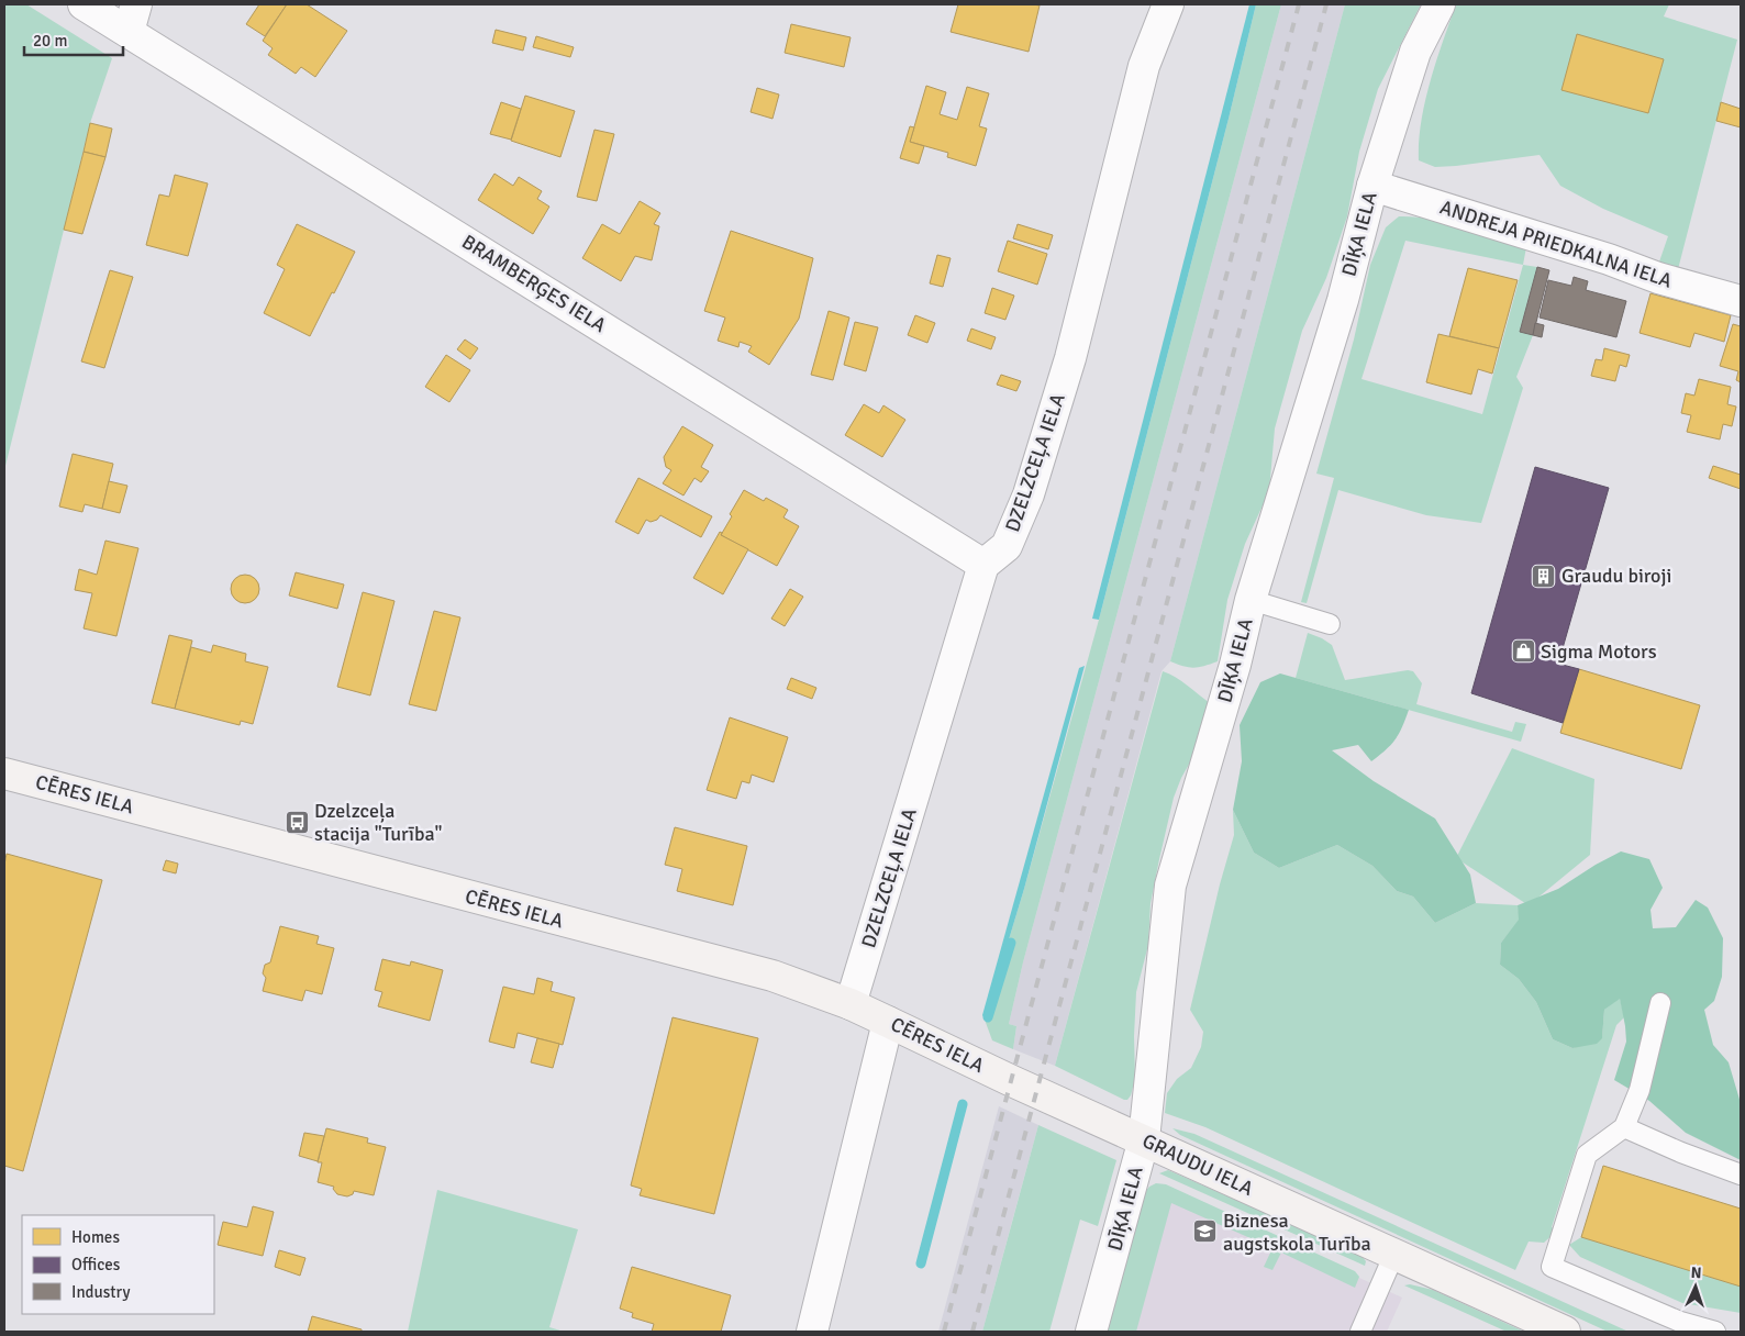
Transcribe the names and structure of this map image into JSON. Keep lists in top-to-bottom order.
{
  "streets": {
    "main road": ["CĒRES IELA", "GRAUDU IELA"],
    "street": [
      "DĪĶA IELA",
      "ANDREJA PRIEDKALNA IELA",
      "BRAMBERĢES IELA",
      "DZELZCEĻA IELA"
    ]
  },
  "crossings": [
    ["DĪĶA IELA", "ANDREJA PRIEDKALNA IELA"],
    ["DĪĶA IELA", "GRAUDU IELA"],
    ["BRAMBERĢES IELA", "DZELZCEĻA IELA"],
    ["DZELZCEĻA IELA", "CĒRES IELA"],
    ["CĒRES IELA", "GRAUDU IELA"]
  ],
  "places": {
    "building": ["Graudu biroji"],
    "shop": ["Sigma Motors"],
    "bus stop": ["Dzelzceļa stacija \"Turība\""],
    "school or university": ["Biznesa augstskola Turība"]
  },
  "legend": ["Homes", "Offices", "Industry"],
  "scale_bar": "20 m",
  "north": "top"
}
